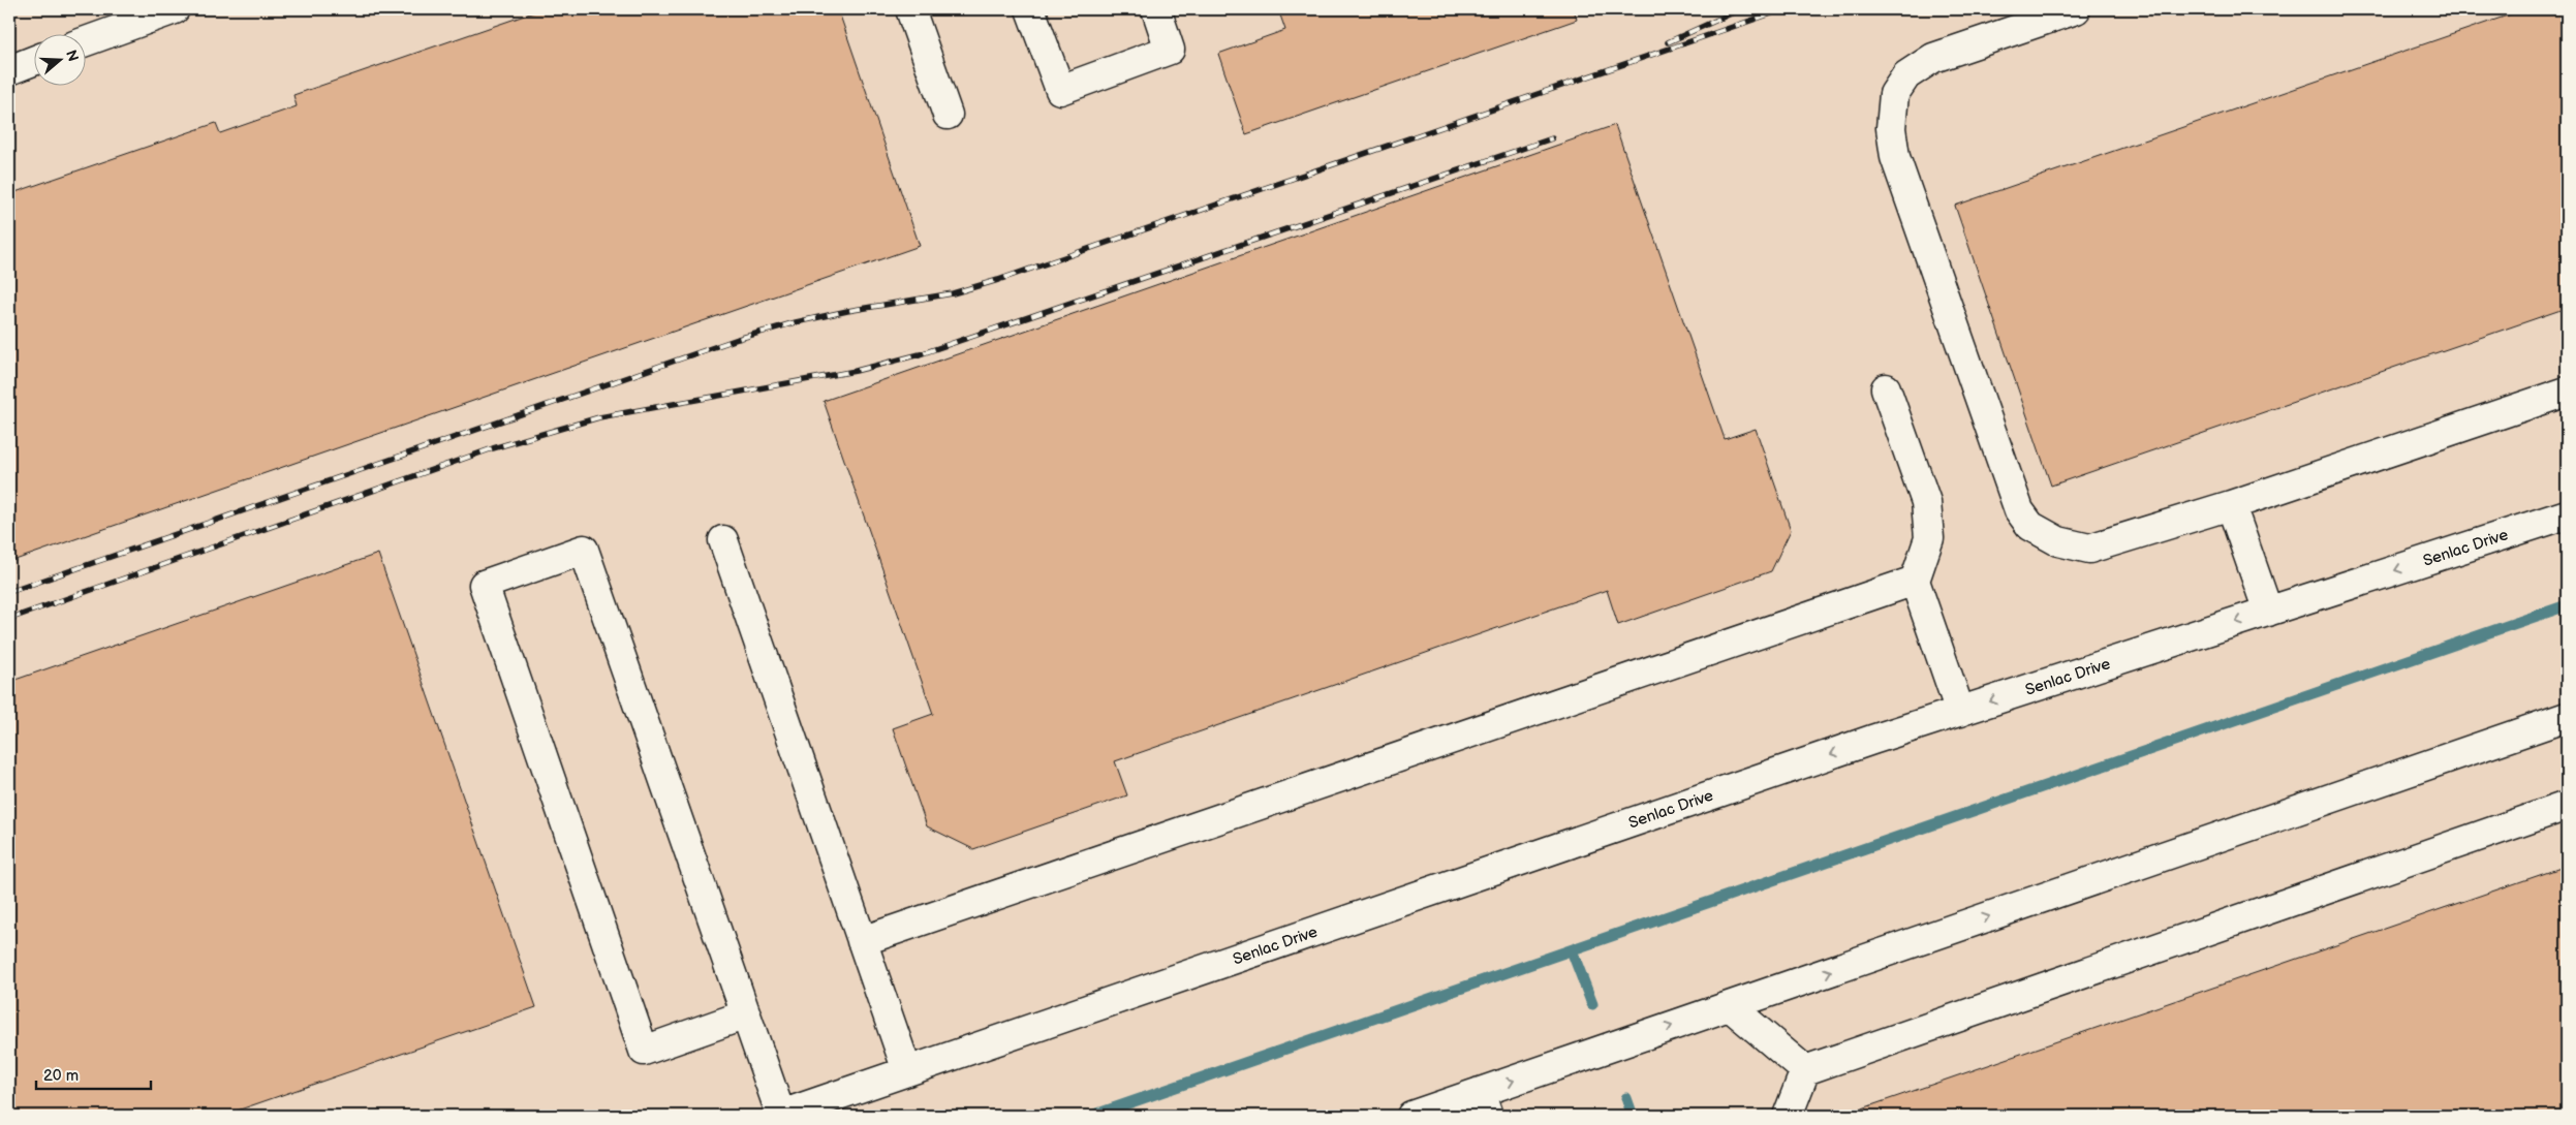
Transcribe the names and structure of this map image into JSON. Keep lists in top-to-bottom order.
{
  "streets": {
    "street": ["Senlac Drive"]
  },
  "scale_bar": "20 m",
  "north": "right"
}
